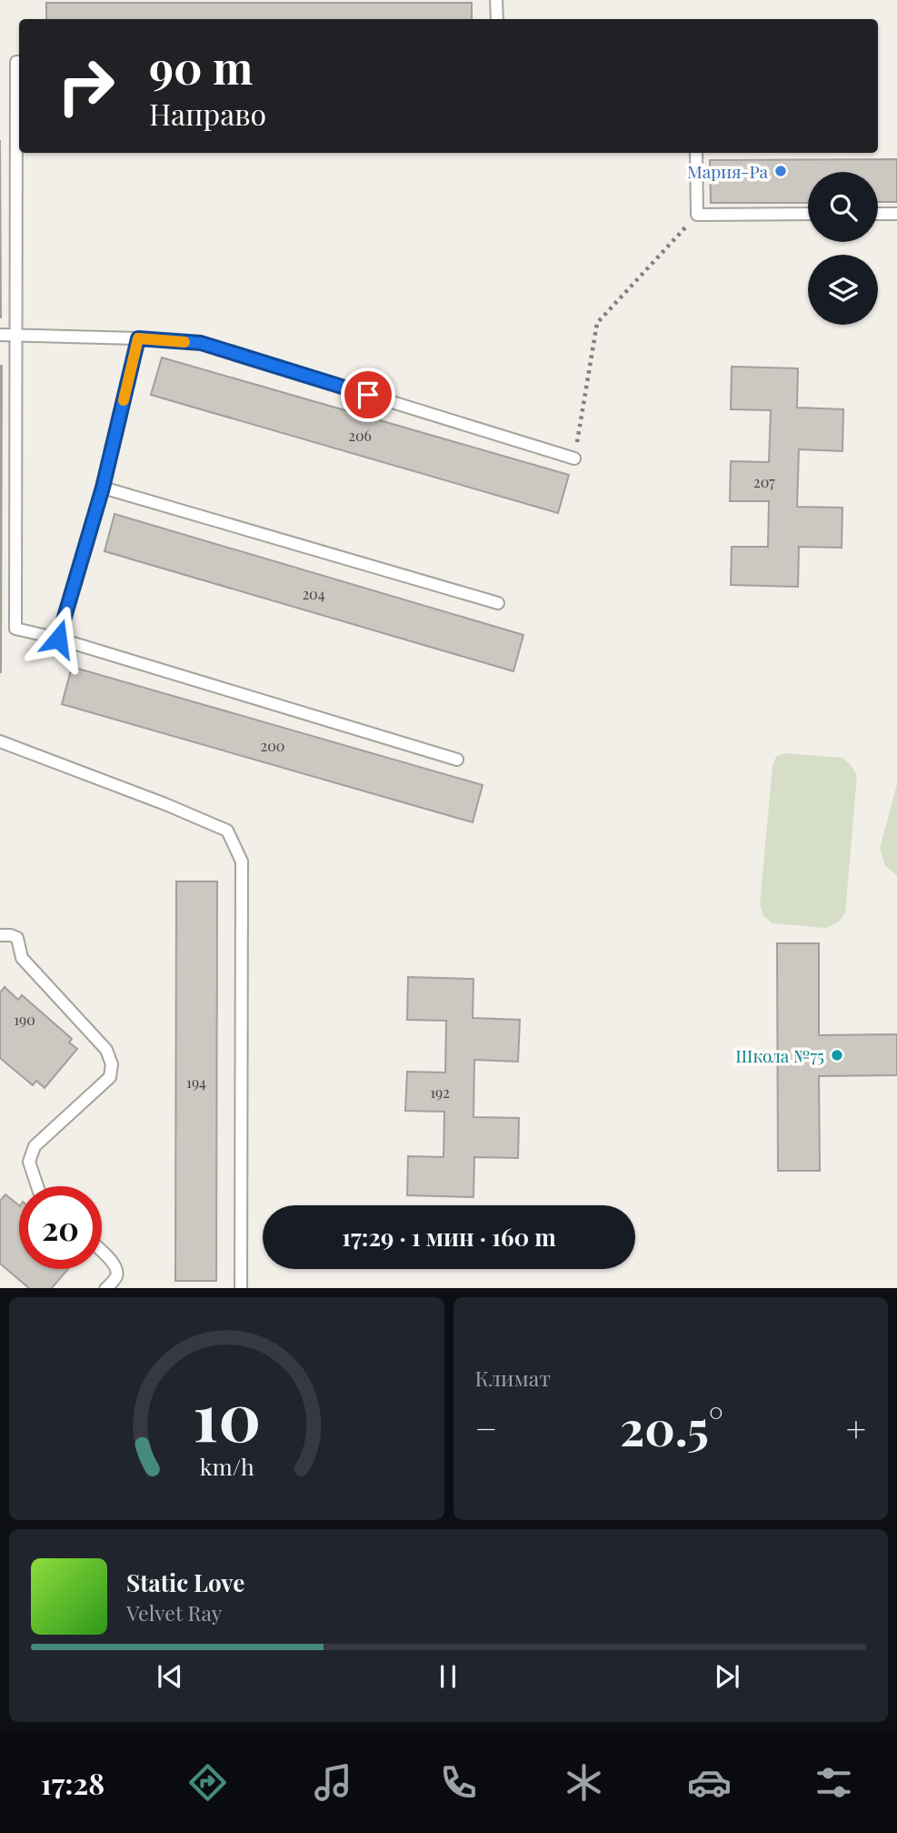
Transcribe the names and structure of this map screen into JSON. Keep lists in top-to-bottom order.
{
  "places": ["Мария-Ра", "Школа №75"],
  "house_numbers": [
    "206",
    "207",
    "204",
    "200",
    "190",
    "194",
    "192"
  ],
  "page": {
    "turn": ["90 m", "Направо"],
    "limit": "20",
    "trip": "17:29 · 1 мин · 160 m",
    "tile": "Климат",
    "heat": ["−", "20.5°", "+"],
    "song": ["Static Love", "Velvet Ray"],
    "tabs": "17:28",
    "gauge": ["10", "km/h"]
  }
}
